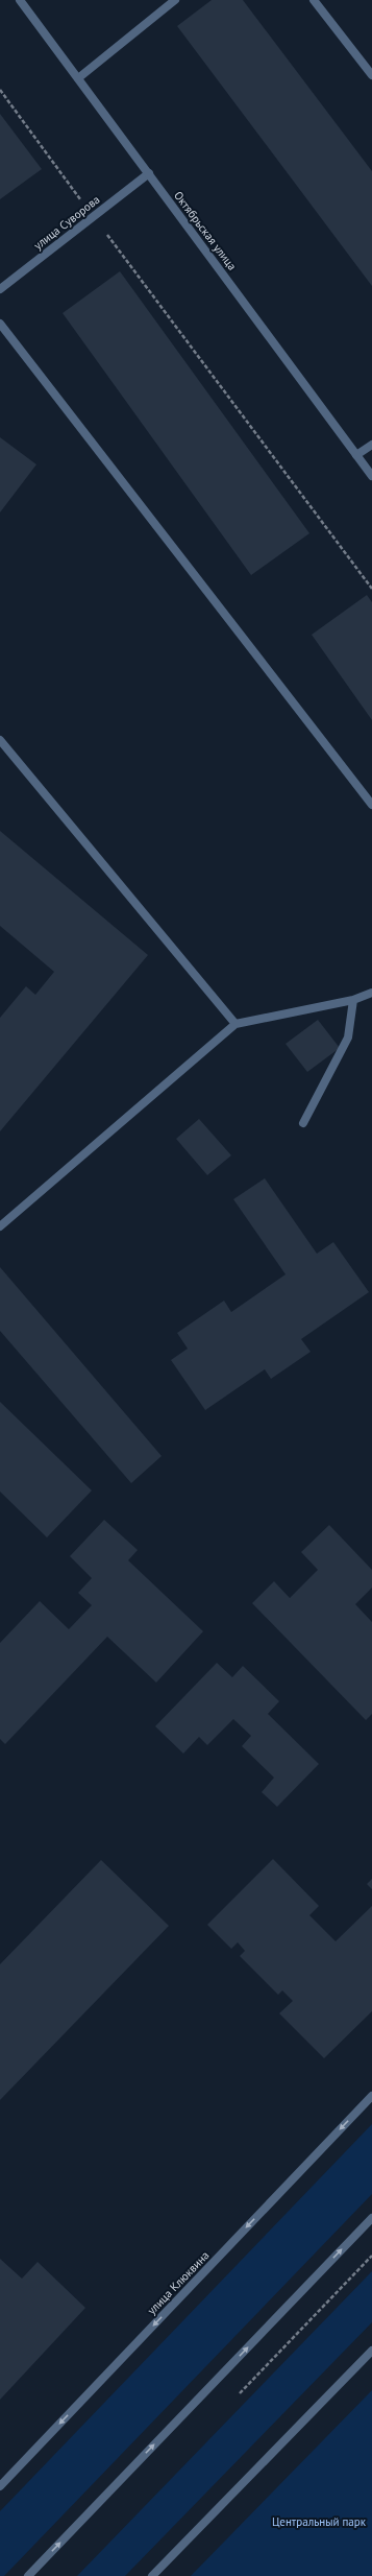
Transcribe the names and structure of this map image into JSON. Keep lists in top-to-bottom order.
{
  "streets": {
    "street": ["улица Суворова", "Октябрьская улица", "улица Клюквина"]
  },
  "crossings": [
    ["улица Суворова", "Октябрьская улица"]
  ],
  "one_way": ["улица Клюквина"],
  "parks": ["Центральный парк"]
}
